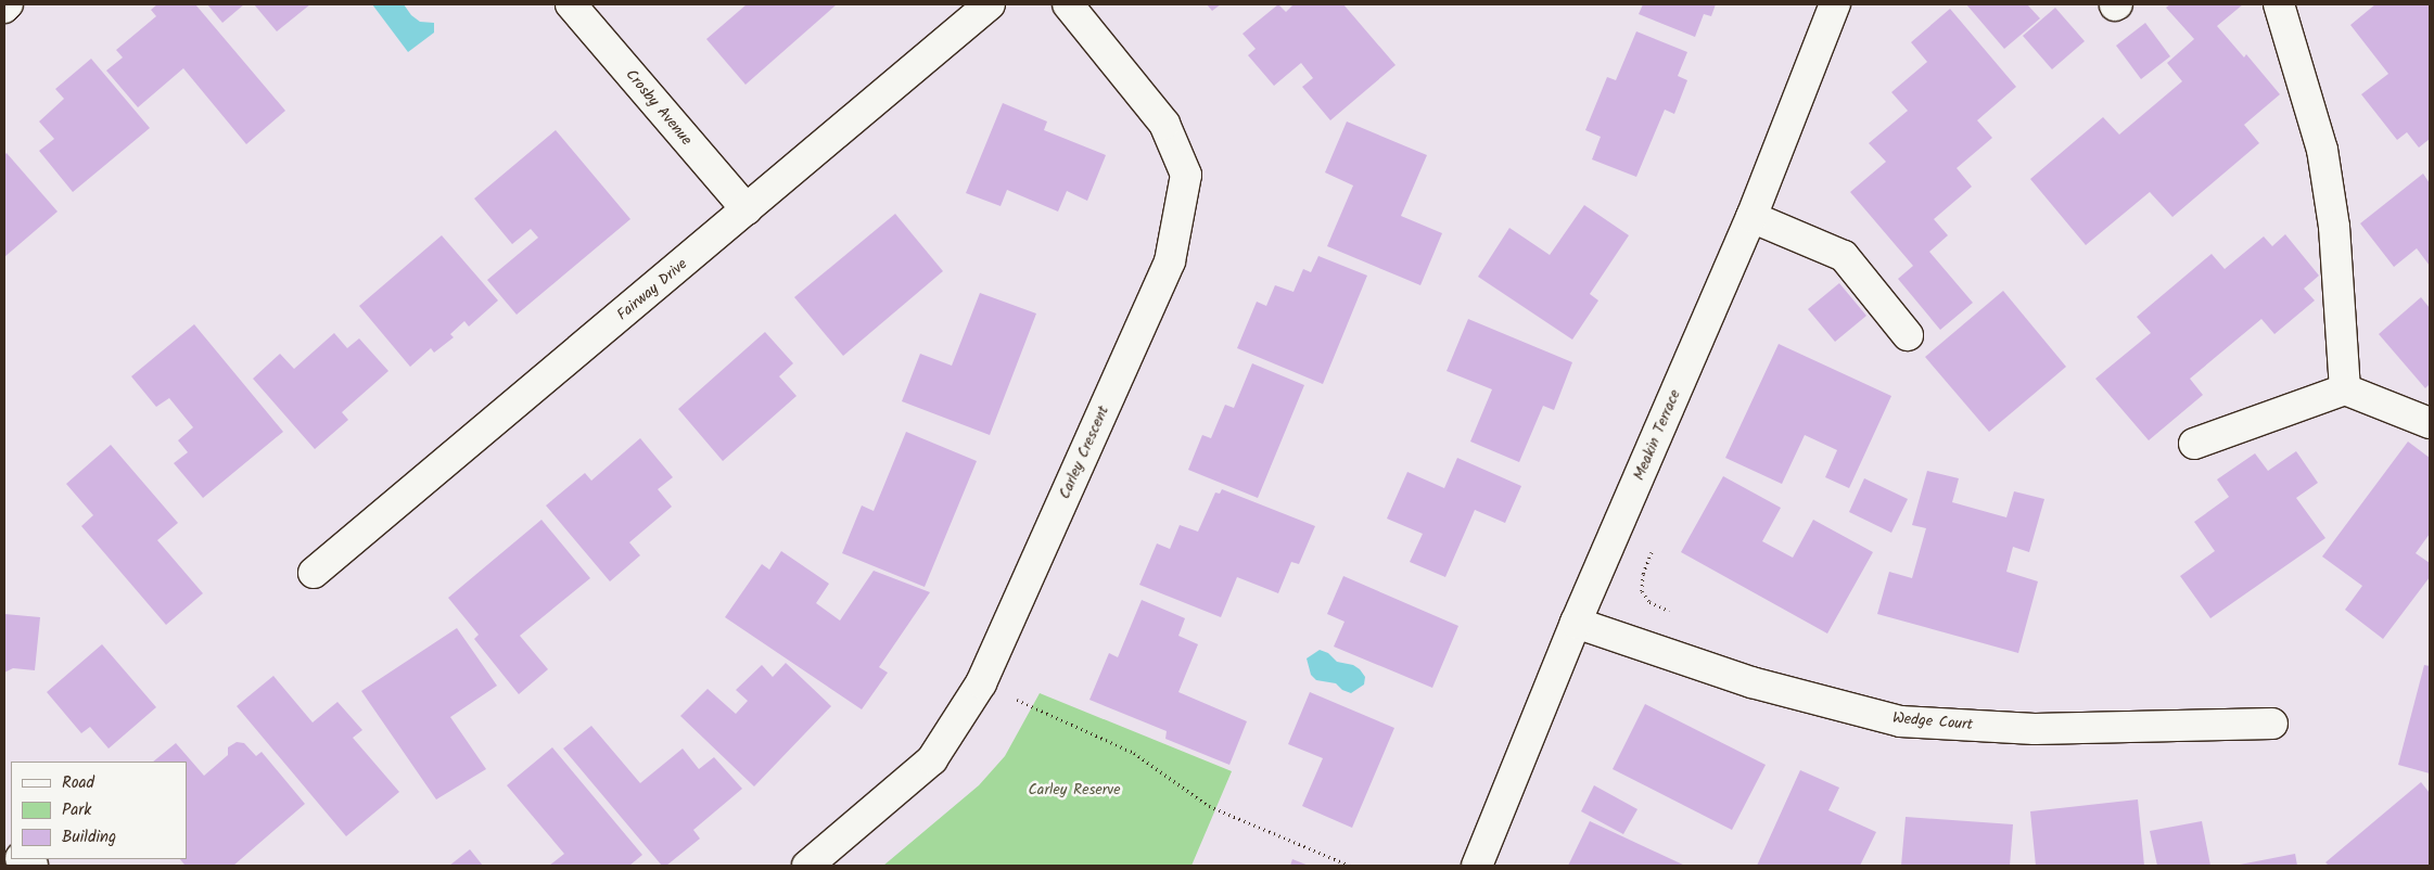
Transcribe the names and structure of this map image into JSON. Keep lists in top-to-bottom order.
{
  "streets": {
    "street": [
      "Crosby Avenue",
      "Fairway Drive",
      "Meakin Terrace",
      "Carley Crescent",
      "Wedge Court"
    ]
  },
  "crossings": [
    ["Crosby Avenue", "Fairway Drive"],
    ["Meakin Terrace", "Wedge Court"]
  ],
  "parks": ["Carley Reserve"],
  "legend": ["Road", "Park", "Building"]
}
